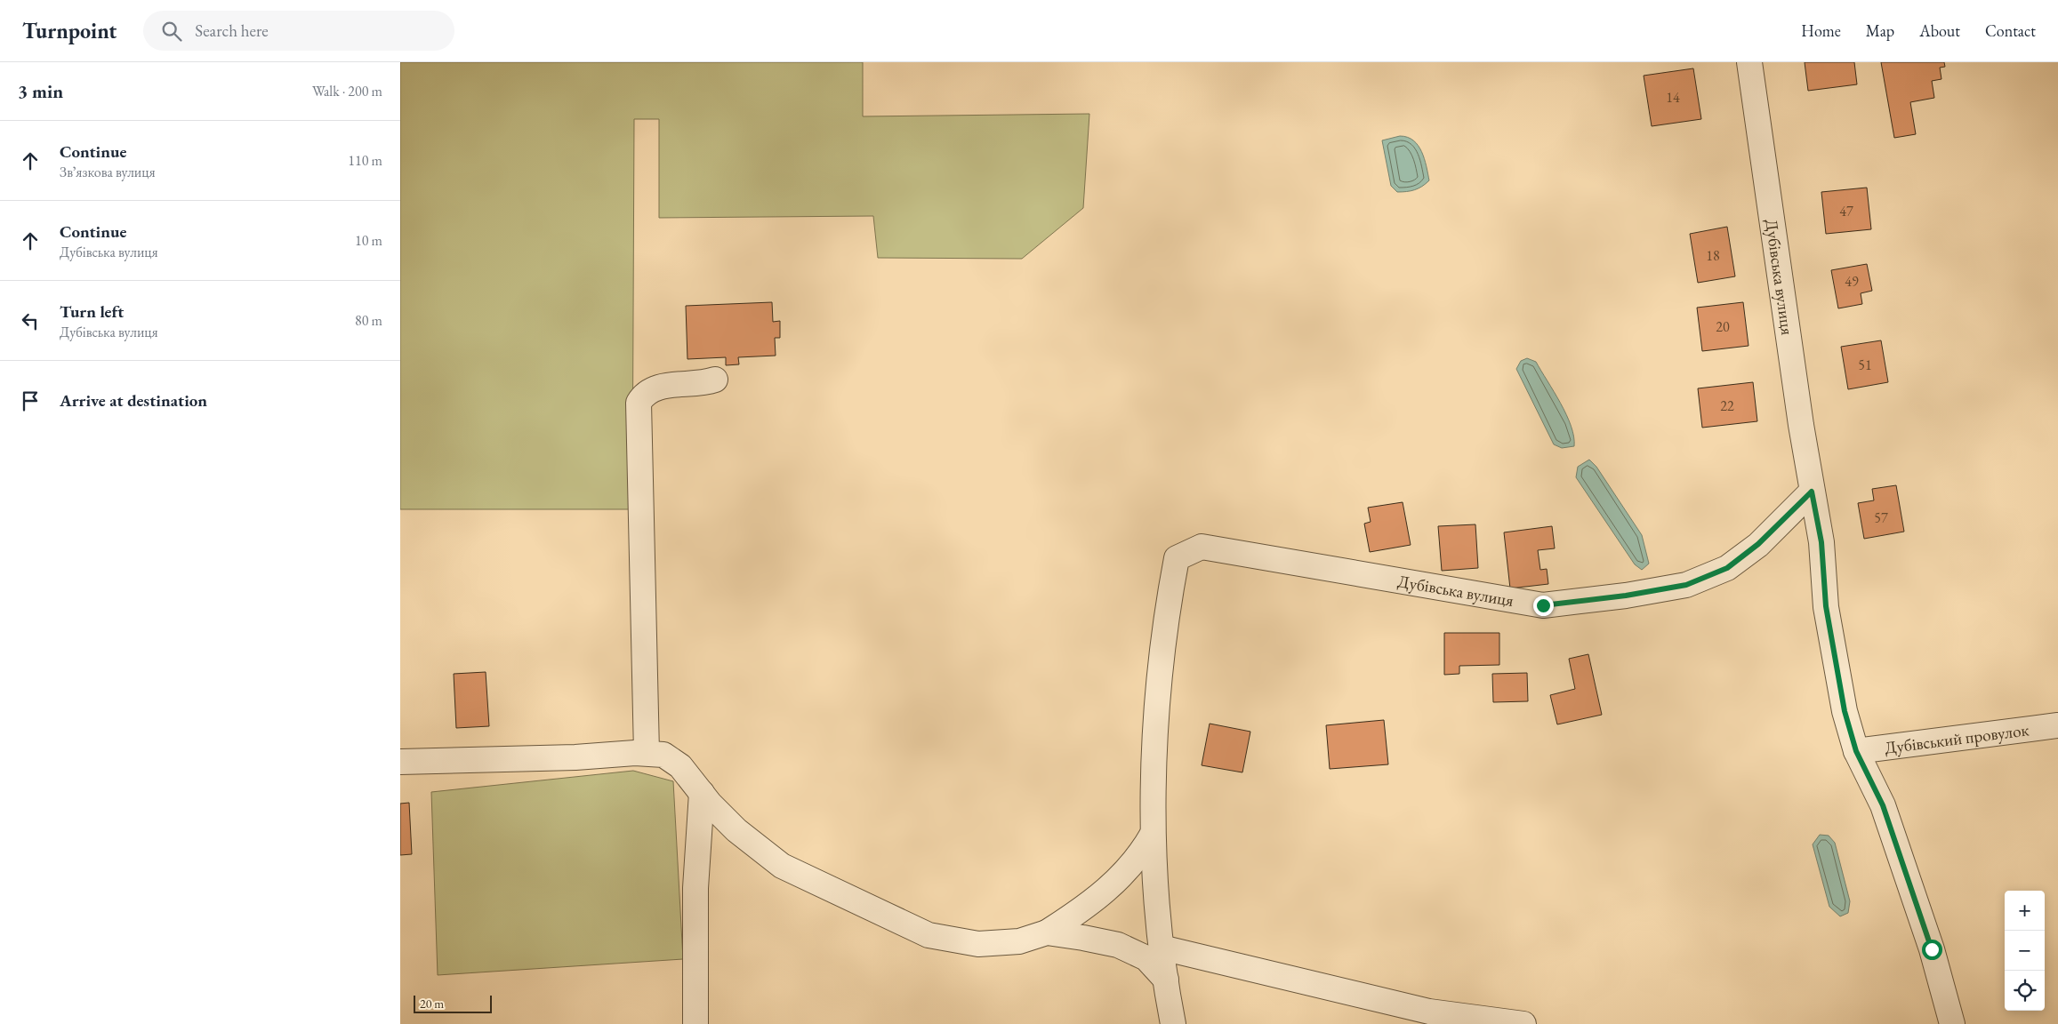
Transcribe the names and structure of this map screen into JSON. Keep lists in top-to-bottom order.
{
  "streets": {
    "street": ["Дубівська вулиця", "Дубівський провулок"]
  },
  "crossings": [
    ["Дубівська вулиця", "Дубівський провулок"]
  ],
  "house_numbers": [
    "14",
    "47",
    "18",
    "49",
    "20",
    "51",
    "22",
    "57"
  ],
  "scale_bar": "20 m",
  "page": {
    "header": "Turnpoint",
    "search": "Search here",
    "nav": [
      "Home",
      "Map",
      "About",
      "Contact"
    ],
    "heading": ["3 min", "Walk · 200 m"],
    "list": [
      ["Continue", "Звʼязкова вулиця", "110 m"],
      ["Continue", "Дубівська вулиця", "10 m"],
      ["Turn left", "Дубівська вулиця", "80 m"],
      "Arrive at destination"
    ],
    "map_buttons": ["+", "−"],
    "scale": "20 m"
  }
}
